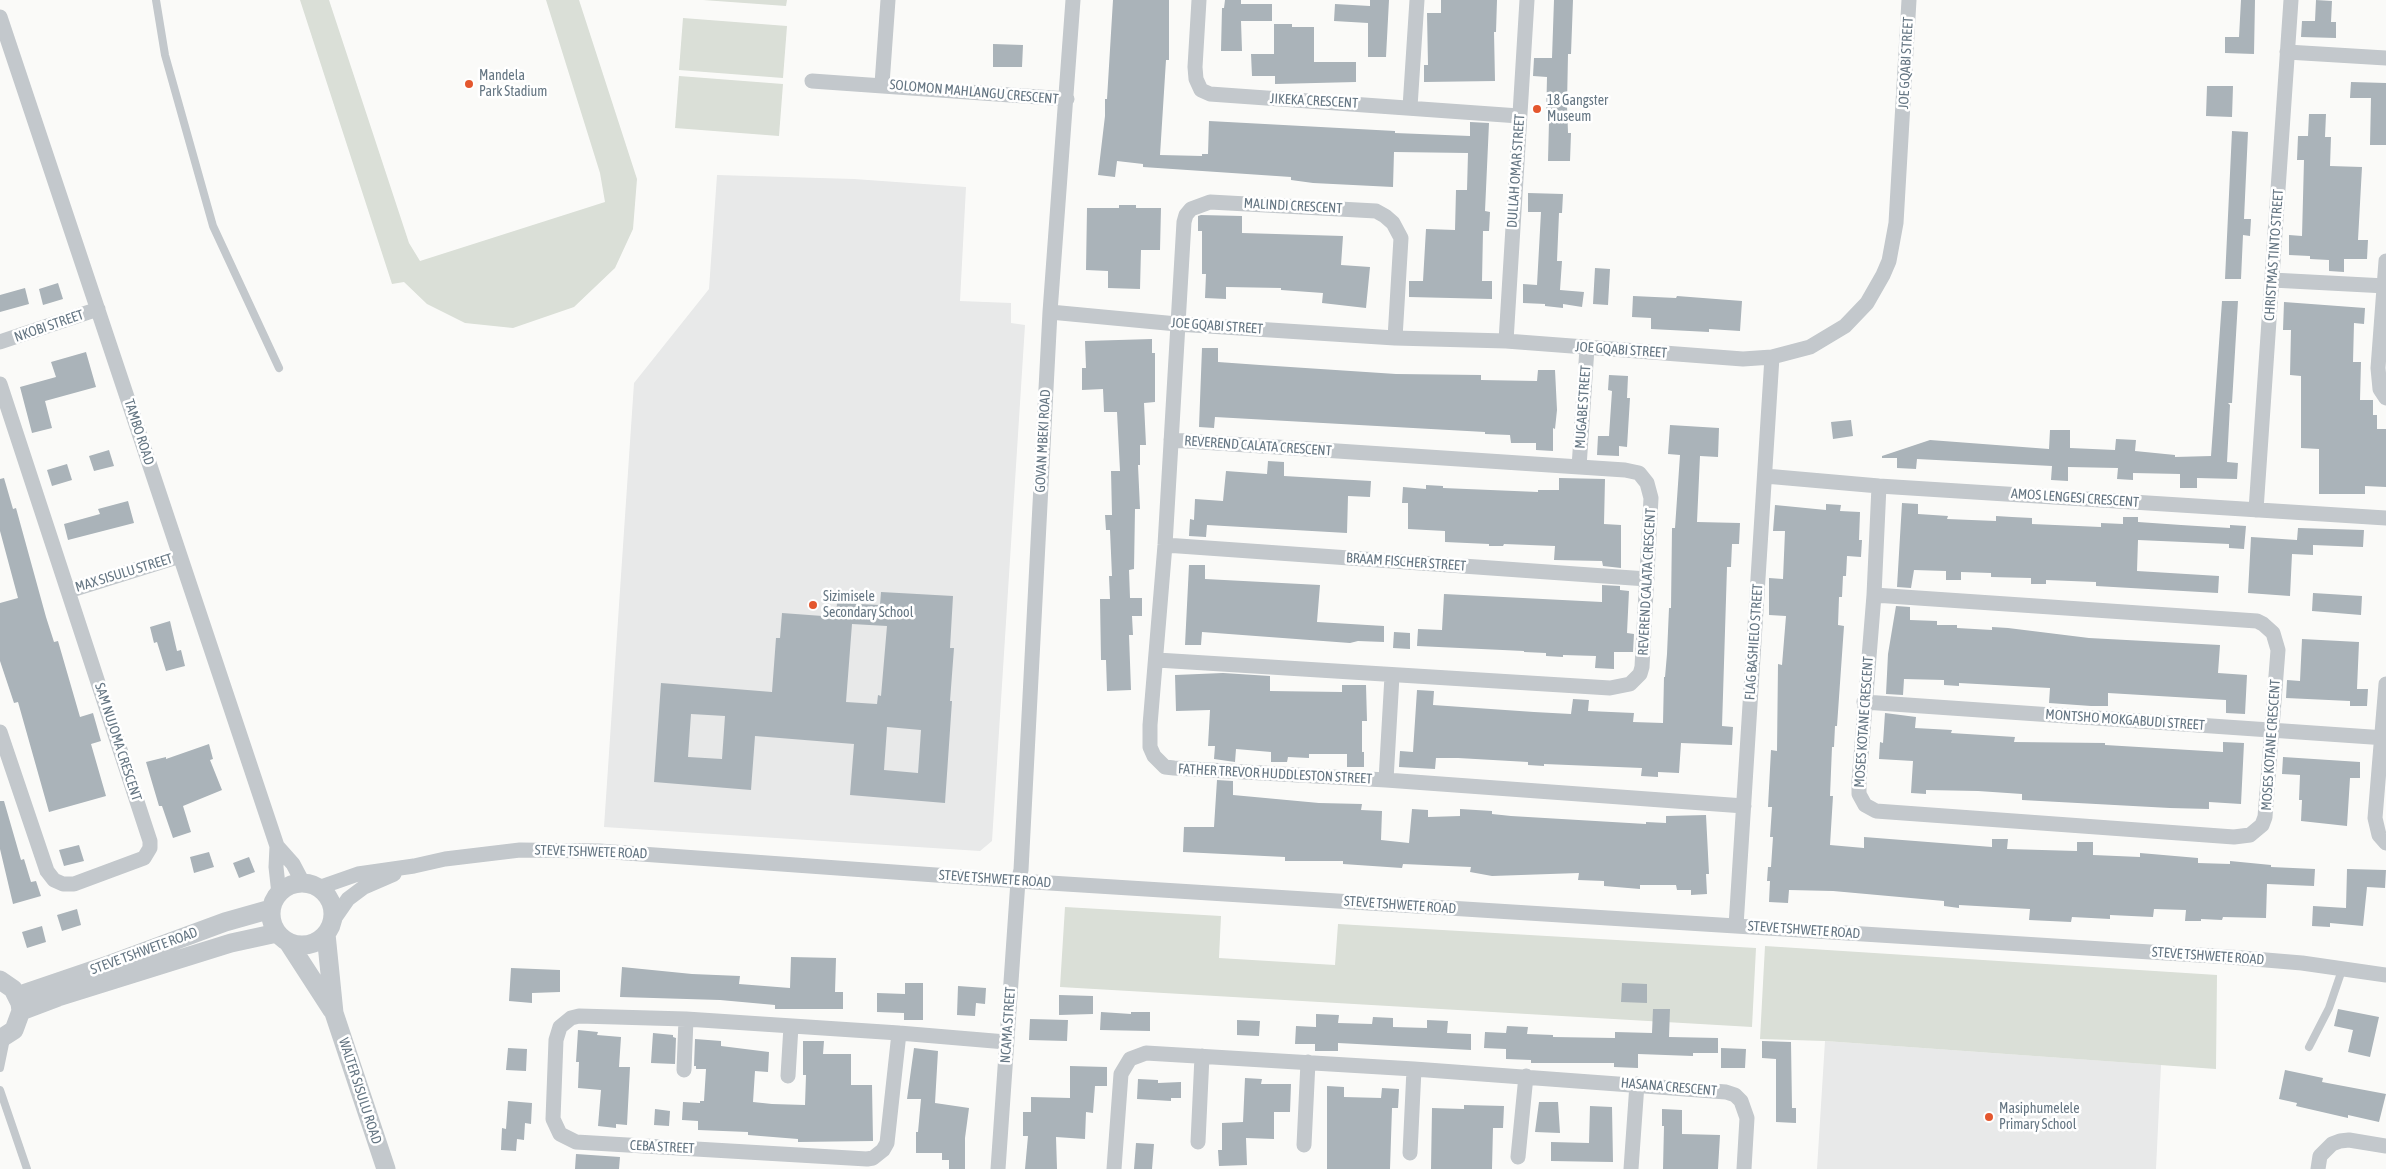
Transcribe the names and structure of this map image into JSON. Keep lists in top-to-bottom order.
{
  "streets": {
    "street": [
      "JOE GQABI STREET",
      "SOLOMON MAHLANGU CRESCENT",
      "JIKEKA CRESCENT",
      "DULLAH OMAR STREET",
      "MALINDI CRESCENT",
      "CHRISTMAS TINTO STREET",
      "NKOBI STREET",
      "MUGABE STREET",
      "TAMBO ROAD",
      "GOVAN MBEKI ROAD",
      "REVEREND CALATA CRESCENT",
      "AMOS LENGESI CRESCENT",
      "BRAAM FISCHER STREET",
      "MAX SISULU STREET",
      "FLAG BASHIELO STREET",
      "MONTSHO MOKGABUDI STREET",
      "MOSES KOTANE CRESCENT",
      "SAM NUJOMA CRESCENT",
      "FATHER TREVOR HUDDLESTON STREET",
      "STEVE TSHWETE ROAD",
      "NCAMA STREET",
      "HASANA CRESCENT",
      "WALTER SISULU ROAD",
      "CEBA STREET"
    ]
  },
  "crossings": [
    ["JOE GQABI STREET", "DULLAH OMAR STREET"],
    ["JOE GQABI STREET", "MALINDI CRESCENT"],
    ["JOE GQABI STREET", "MUGABE STREET"],
    ["JOE GQABI STREET", "GOVAN MBEKI ROAD"],
    ["JOE GQABI STREET", "FLAG BASHIELO STREET"],
    ["JOE GQABI STREET", "FATHER TREVOR HUDDLESTON STREET"],
    ["SOLOMON MAHLANGU CRESCENT", "GOVAN MBEKI ROAD"],
    ["JIKEKA CRESCENT", "DULLAH OMAR STREET"],
    ["MALINDI CRESCENT", "FATHER TREVOR HUDDLESTON STREET"],
    ["CHRISTMAS TINTO STREET", "AMOS LENGESI CRESCENT"],
    ["NKOBI STREET", "TAMBO ROAD"],
    ["MUGABE STREET", "REVEREND CALATA CRESCENT"],
    ["TAMBO ROAD", "MAX SISULU STREET"],
    ["TAMBO ROAD", "STEVE TSHWETE ROAD"],
    ["TAMBO ROAD", "WALTER SISULU ROAD"],
    ["GOVAN MBEKI ROAD", "STEVE TSHWETE ROAD"],
    ["GOVAN MBEKI ROAD", "NCAMA STREET"],
    ["REVEREND CALATA CRESCENT", "BRAAM FISCHER STREET"],
    ["REVEREND CALATA CRESCENT", "FATHER TREVOR HUDDLESTON STREET"],
    ["AMOS LENGESI CRESCENT", "FLAG BASHIELO STREET"],
    ["AMOS LENGESI CRESCENT", "MOSES KOTANE CRESCENT"],
    ["BRAAM FISCHER STREET", "FATHER TREVOR HUDDLESTON STREET"],
    ["MAX SISULU STREET", "SAM NUJOMA CRESCENT"],
    ["FLAG BASHIELO STREET", "FATHER TREVOR HUDDLESTON STREET"],
    ["FLAG BASHIELO STREET", "STEVE TSHWETE ROAD"],
    ["MONTSHO MOKGABUDI STREET", "MOSES KOTANE CRESCENT"],
    ["STEVE TSHWETE ROAD", "NCAMA STREET"],
    ["STEVE TSHWETE ROAD", "WALTER SISULU ROAD"],
    ["NCAMA STREET", "CEBA STREET"]
  ],
  "places": [
    "Mandela Park Stadium",
    "18 Gangster Museum",
    "Sizimisele Secondary School",
    "Masiphumelele Primary School"
  ]
}
